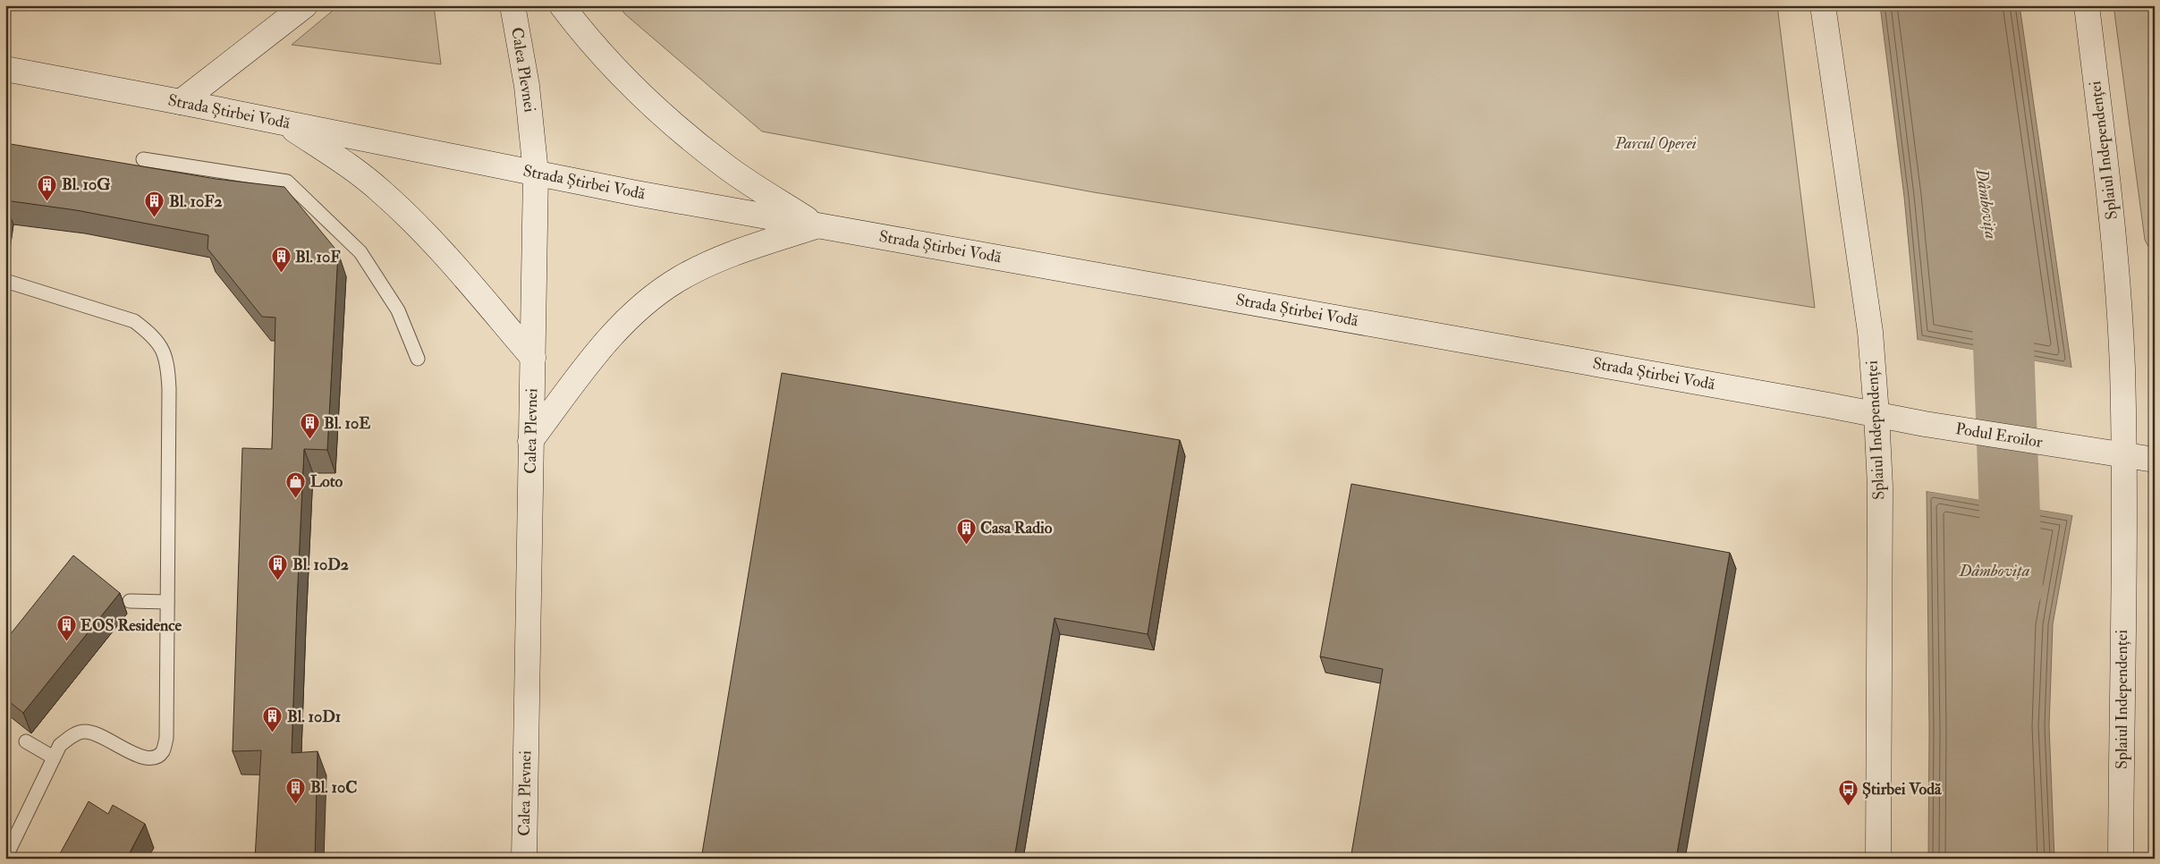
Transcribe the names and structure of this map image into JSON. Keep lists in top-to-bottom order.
{
  "streets": {
    "main road": [
      "Calea Plevnei",
      "Strada Știrbei Vodă",
      "Splaiul Independenței",
      "Podul Eroilor"
    ]
  },
  "crossings": [
    ["Calea Plevnei", "Strada Știrbei Vodă"],
    ["Strada Știrbei Vodă", "Splaiul Independenței"],
    ["Strada Știrbei Vodă", "Podul Eroilor"],
    ["Splaiul Independenței", "Podul Eroilor"]
  ],
  "water": ["Dâmbovița"],
  "parks": ["Parcul Operei"],
  "places": {
    "building": [
      "Bl. 10G",
      "Bl. 10F2",
      "Bl. 10F",
      "Bl. 10E",
      "Casa Radio",
      "Bl. 10D2",
      "EOS Residence",
      "Bl. 10D1",
      "Bl. 10C"
    ],
    "shop": ["Loto"],
    "bus stop": ["Știrbei Vodă"]
  }
}
